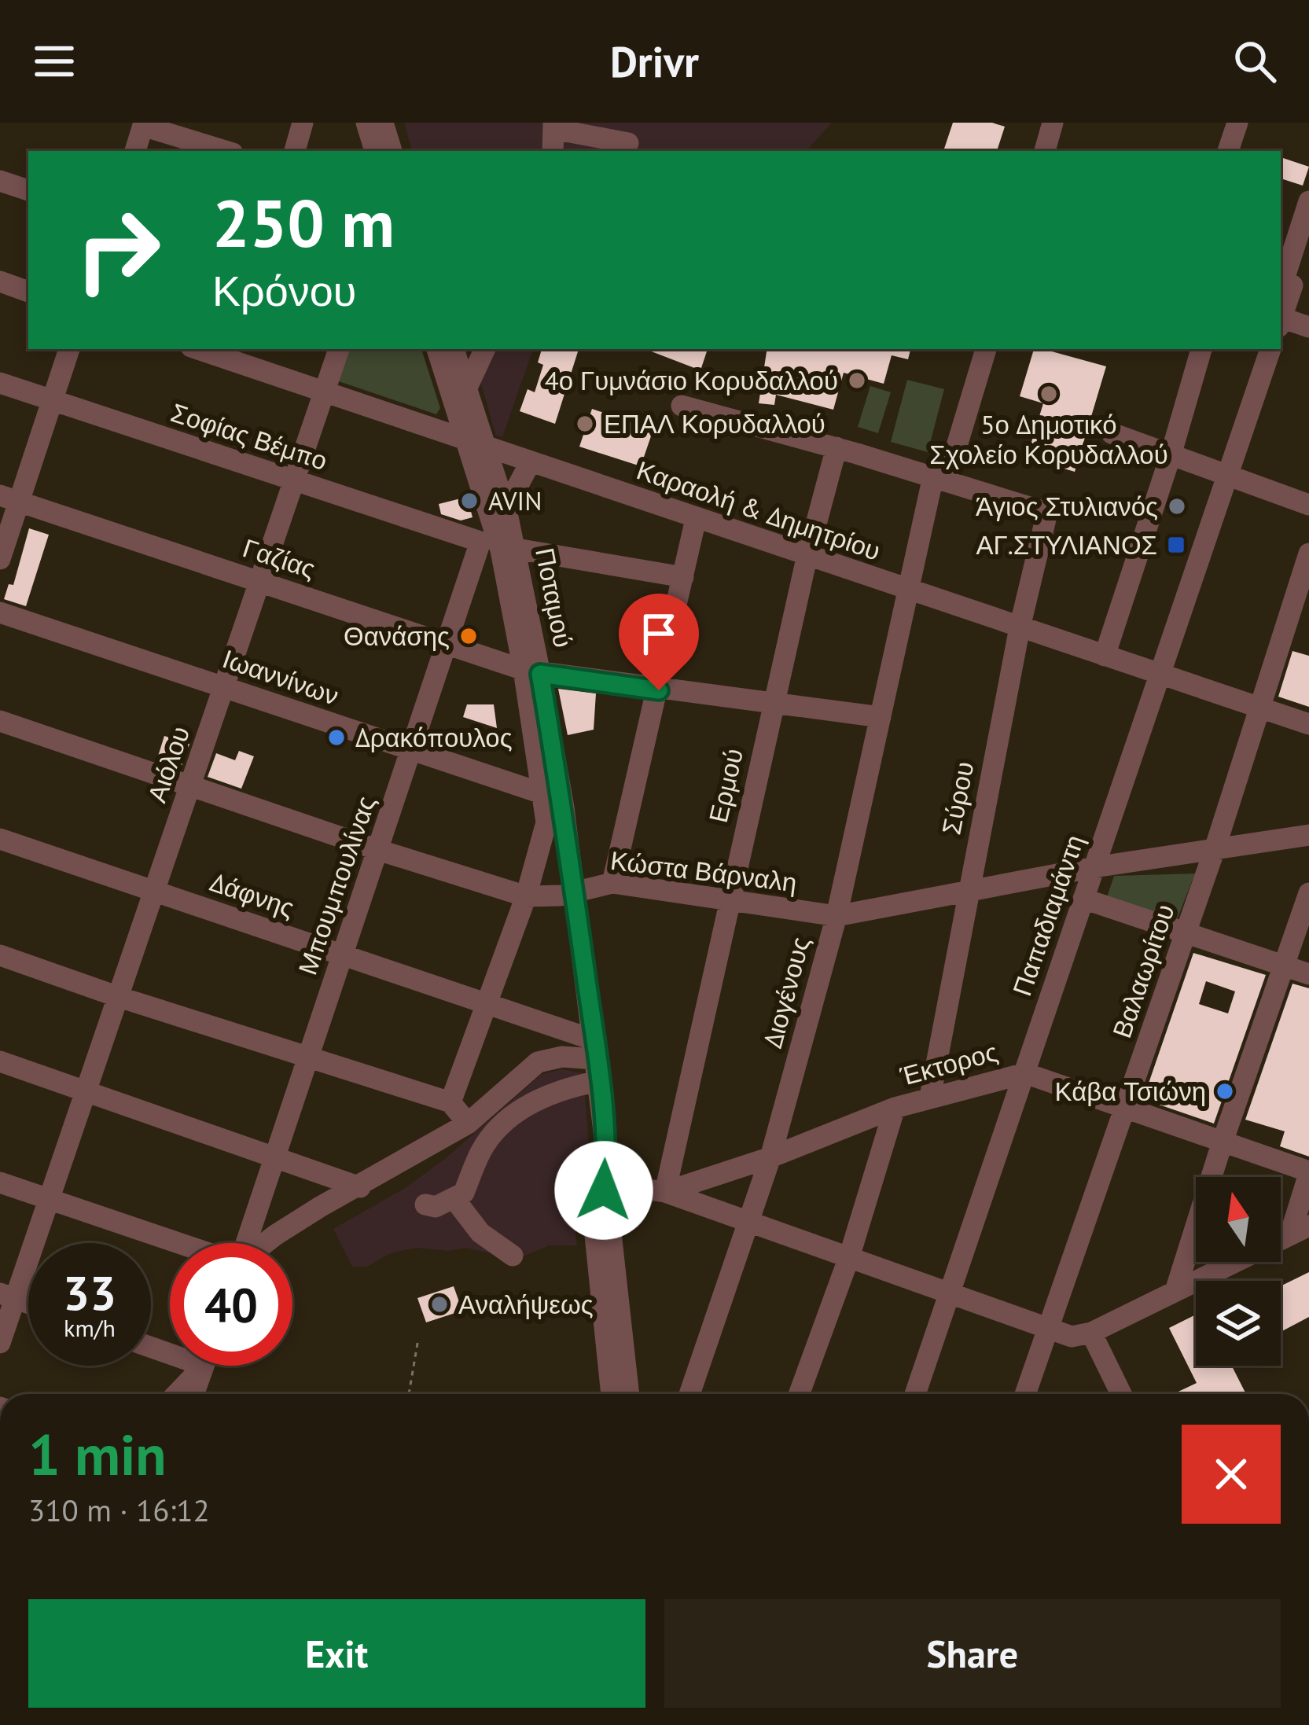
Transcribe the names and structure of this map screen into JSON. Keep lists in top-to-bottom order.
{
  "streets": {
    "street": [
      "Σοφίας Βέμπο",
      "Καραολή & Δημητρίου",
      "Γαζίας",
      "Ποταμού",
      "Ιωαννίνων",
      "Αιόλου",
      "Ερμού",
      "Σύρου",
      "Κώστα Βάρναλη",
      "Μπουμπουλίνας",
      "Δάφνης",
      "Παπαδιαμάντη",
      "Βαλαωρίτου",
      "Διογένους",
      "Έκτορος"
    ]
  },
  "crossings": [
    ["Σοφίας Βέμπο", "Ποταμού"],
    ["Σοφίας Βέμπο", "Αιόλου"],
    ["Σοφίας Βέμπο", "Μπουμπουλίνας"],
    ["Καραολή & Δημητρίου", "Ποταμού"],
    ["Καραολή & Δημητρίου", "Αιόλου"],
    ["Καραολή & Δημητρίου", "Ερμού"],
    ["Καραολή & Δημητρίου", "Σύρου"],
    ["Καραολή & Δημητρίου", "Παπαδιαμάντη"],
    ["Καραολή & Δημητρίου", "Βαλαωρίτου"],
    ["Καραολή & Δημητρίου", "Διογένους"],
    ["Γαζίας", "Ποταμού"],
    ["Γαζίας", "Αιόλου"],
    ["Γαζίας", "Ερμού"],
    ["Γαζίας", "Μπουμπουλίνας"],
    ["Γαζίας", "Διογένους"],
    ["Ποταμού", "Ιωαννίνων"],
    ["Ποταμού", "Κώστα Βάρναλη"],
    ["Ποταμού", "Μπουμπουλίνας"],
    ["Ποταμού", "Δάφνης"],
    ["Ποταμού", "Έκτορος"],
    ["Ιωαννίνων", "Αιόλου"],
    ["Ιωαννίνων", "Μπουμπουλίνας"],
    ["Αιόλου", "Κώστα Βάρναλη"],
    ["Αιόλου", "Δάφνης"],
    ["Ερμού", "Κώστα Βάρναλη"],
    ["Ερμού", "Έκτορος"],
    ["Σύρου", "Κώστα Βάρναλη"],
    ["Σύρου", "Διογένους"],
    ["Σύρου", "Έκτορος"],
    ["Κώστα Βάρναλη", "Μπουμπουλίνας"],
    ["Κώστα Βάρναλη", "Παπαδιαμάντη"],
    ["Κώστα Βάρναλη", "Βαλαωρίτου"],
    ["Κώστα Βάρναλη", "Διογένους"],
    ["Μπουμπουλίνας", "Δάφνης"],
    ["Παπαδιαμάντη", "Έκτορος"],
    ["Βαλαωρίτου", "Έκτορος"],
    ["Διογένους", "Έκτορος"]
  ],
  "places": {
    "other": [
      "4ο Γυμνάσιο Κορυδαλλού",
      "5ο Δημοτικό Σχολείο Κορυδαλλού",
      "ΕΠΑΛ Κορυδαλλού",
      "AVIN",
      "Άγιος Στυλιανός",
      "Θανάσης",
      "Δρακόπουλος",
      "Κάβα Τσιώνη",
      "Αναλήψεως"
    ],
    "transit": ["ΑΓ.ΣΤΥΛΙΑΝΟΣ"]
  },
  "north": "top",
  "page": {
    "header": "Drivr",
    "turn": ["250 m", "Κρόνου"],
    "speed": "33 km/h",
    "limit": "40",
    "heading": ["1 min", "310 m · 16:12"],
    "buttons": ["Exit", "Share"]
  }
}
